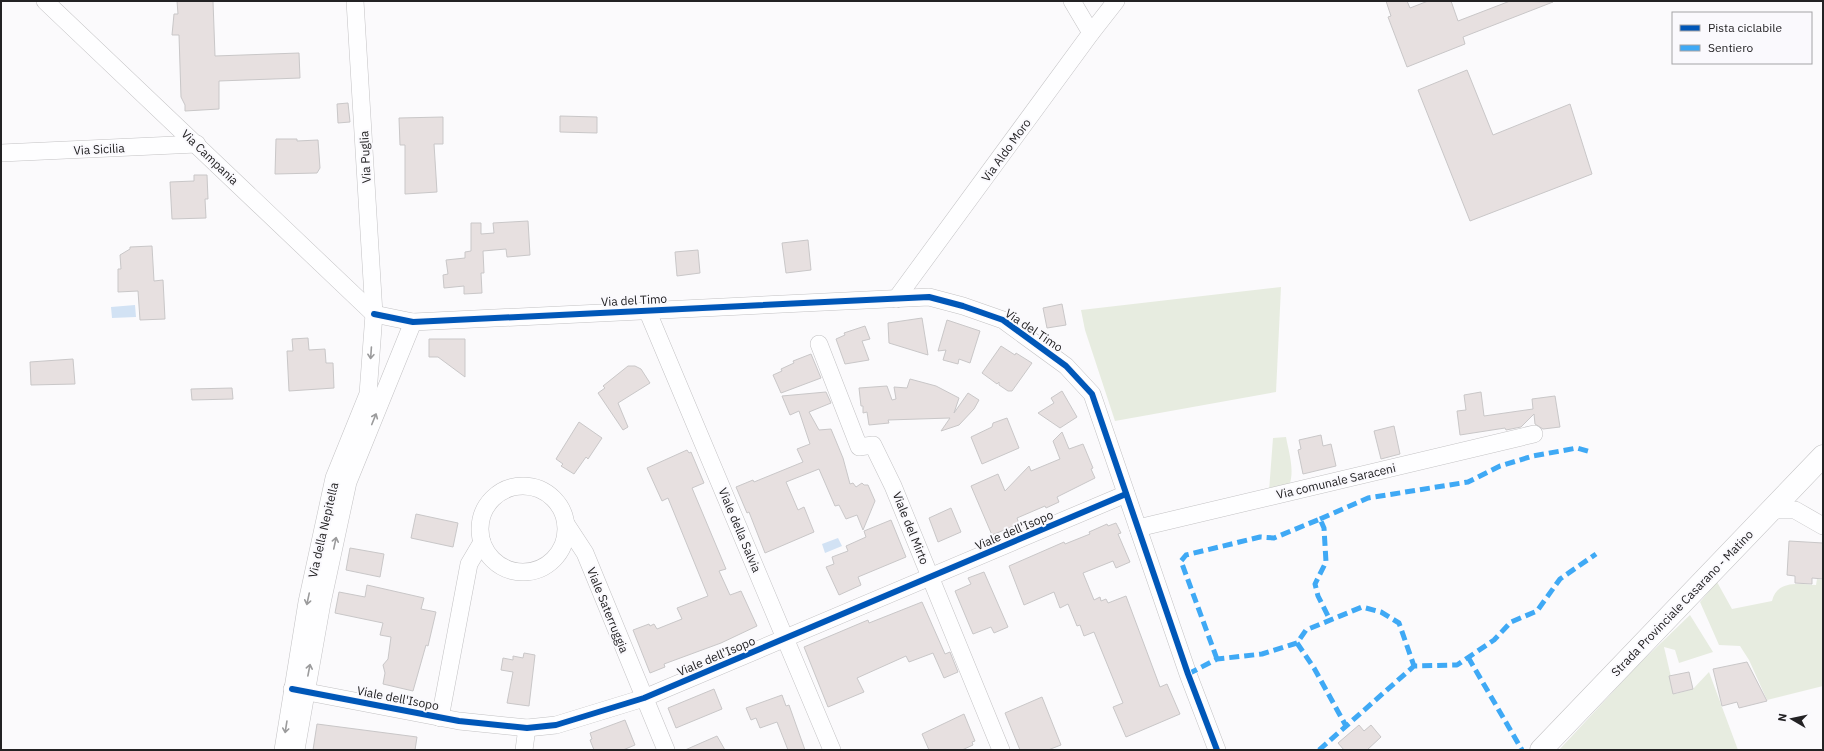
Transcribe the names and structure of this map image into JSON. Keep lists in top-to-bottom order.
{
  "streets": {
    "main road": ["Strada Provinciale Casarano - Matino"],
    "street": [
      "Via Sicilia",
      "Via Aldo Moro",
      "Via Campania",
      "Via Puglia",
      "Via del Timo",
      "Via comunale Saraceni",
      "Viale del Mirto",
      "Via della Nepitella",
      "Viale della Salvia",
      "Viale dell'Isopo",
      "Viale Saterruggia"
    ]
  },
  "crossings": [
    ["Via Sicilia", "Via Campania"],
    ["Via Aldo Moro", "Via del Timo"],
    ["Via Campania", "Via Puglia"],
    ["Via Campania", "Via del Timo"],
    ["Via Campania", "Via della Nepitella"],
    ["Via Puglia", "Via del Timo"],
    ["Via Puglia", "Via della Nepitella"],
    ["Via del Timo", "Via della Nepitella"],
    ["Via del Timo", "Viale della Salvia"],
    ["Via del Timo", "Viale dell'Isopo"],
    ["Viale del Mirto", "Viale dell'Isopo"],
    ["Via della Nepitella", "Viale dell'Isopo"],
    ["Viale della Salvia", "Viale dell'Isopo"],
    ["Viale dell'Isopo", "Viale Saterruggia"]
  ],
  "legend": ["Pista ciclabile", "Sentiero"],
  "north": "left"
}
